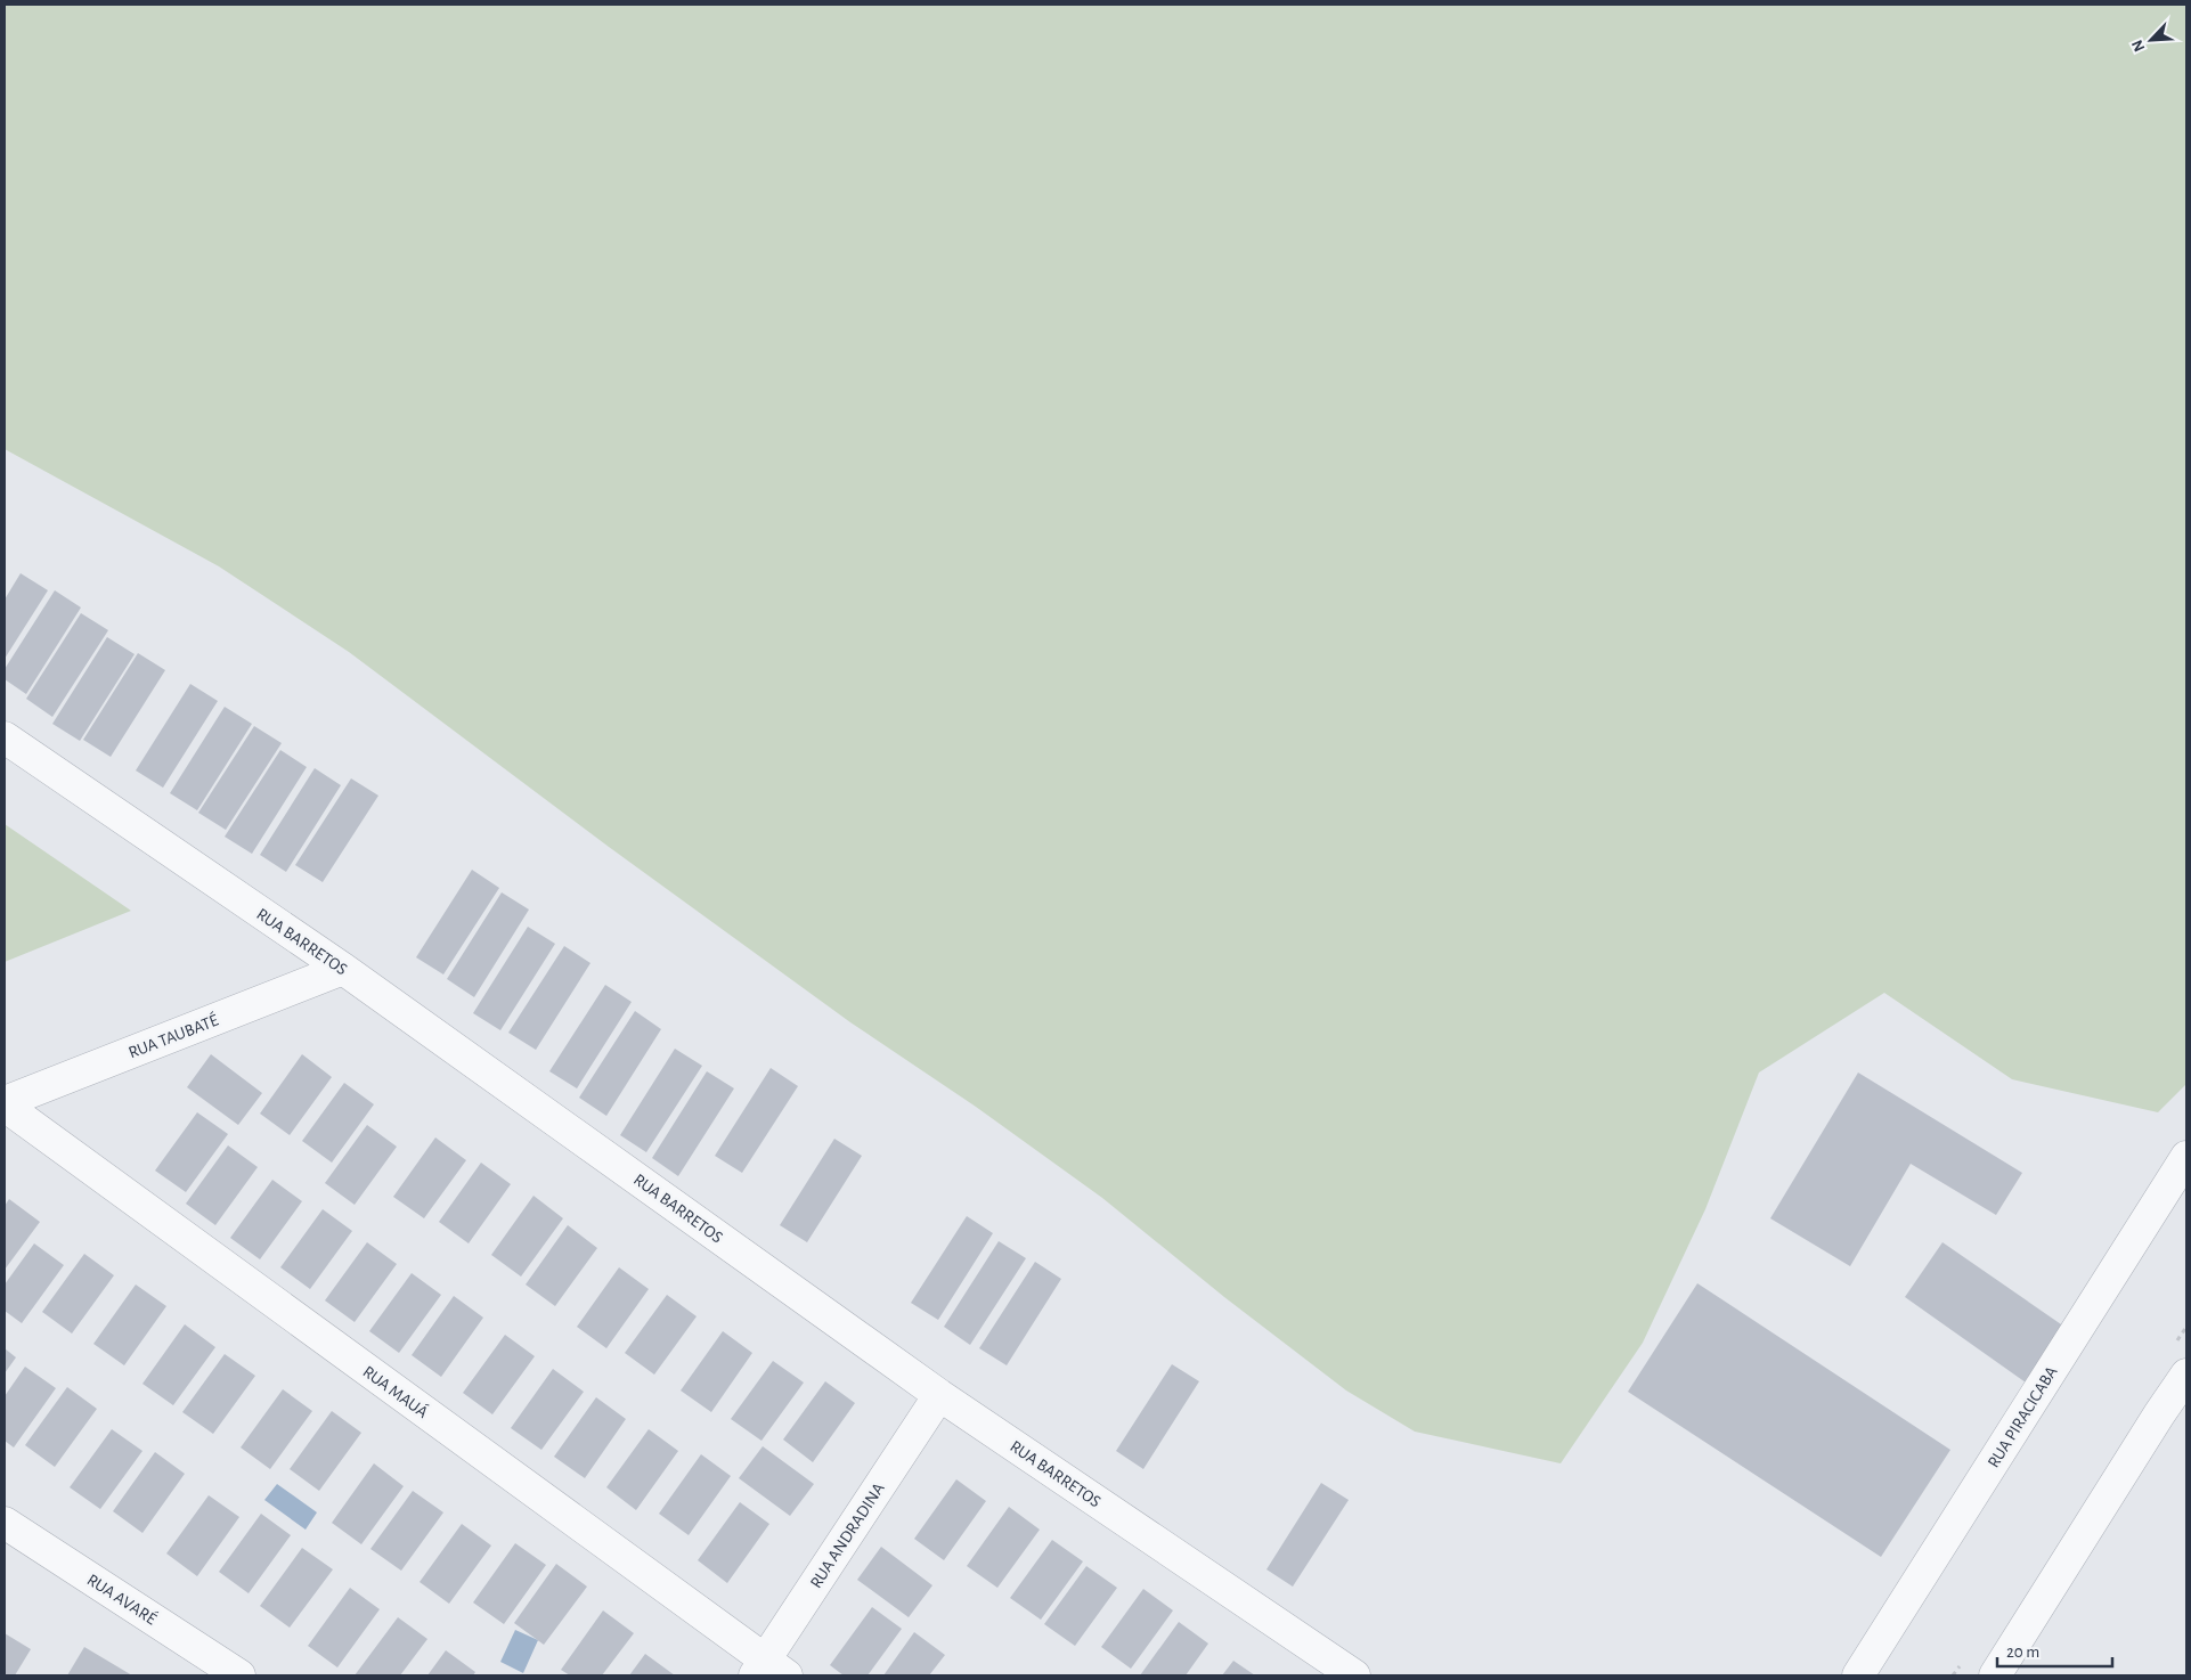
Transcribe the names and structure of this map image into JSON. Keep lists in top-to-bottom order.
{
  "streets": {
    "street": [
      "RUA BARRETOS",
      "RUA TAUBATÉ",
      "RUA MAUÁ",
      "RUA PIRACICABA",
      "RUA ANDRADINA",
      "RUA AVARÉ"
    ]
  },
  "crossings": [
    ["RUA BARRETOS", "RUA TAUBATÉ"],
    ["RUA BARRETOS", "RUA ANDRADINA"],
    ["RUA TAUBATÉ", "RUA MAUÁ"],
    ["RUA MAUÁ", "RUA ANDRADINA"]
  ],
  "scale_bar": "20 m",
  "north": "bottom left"
}
